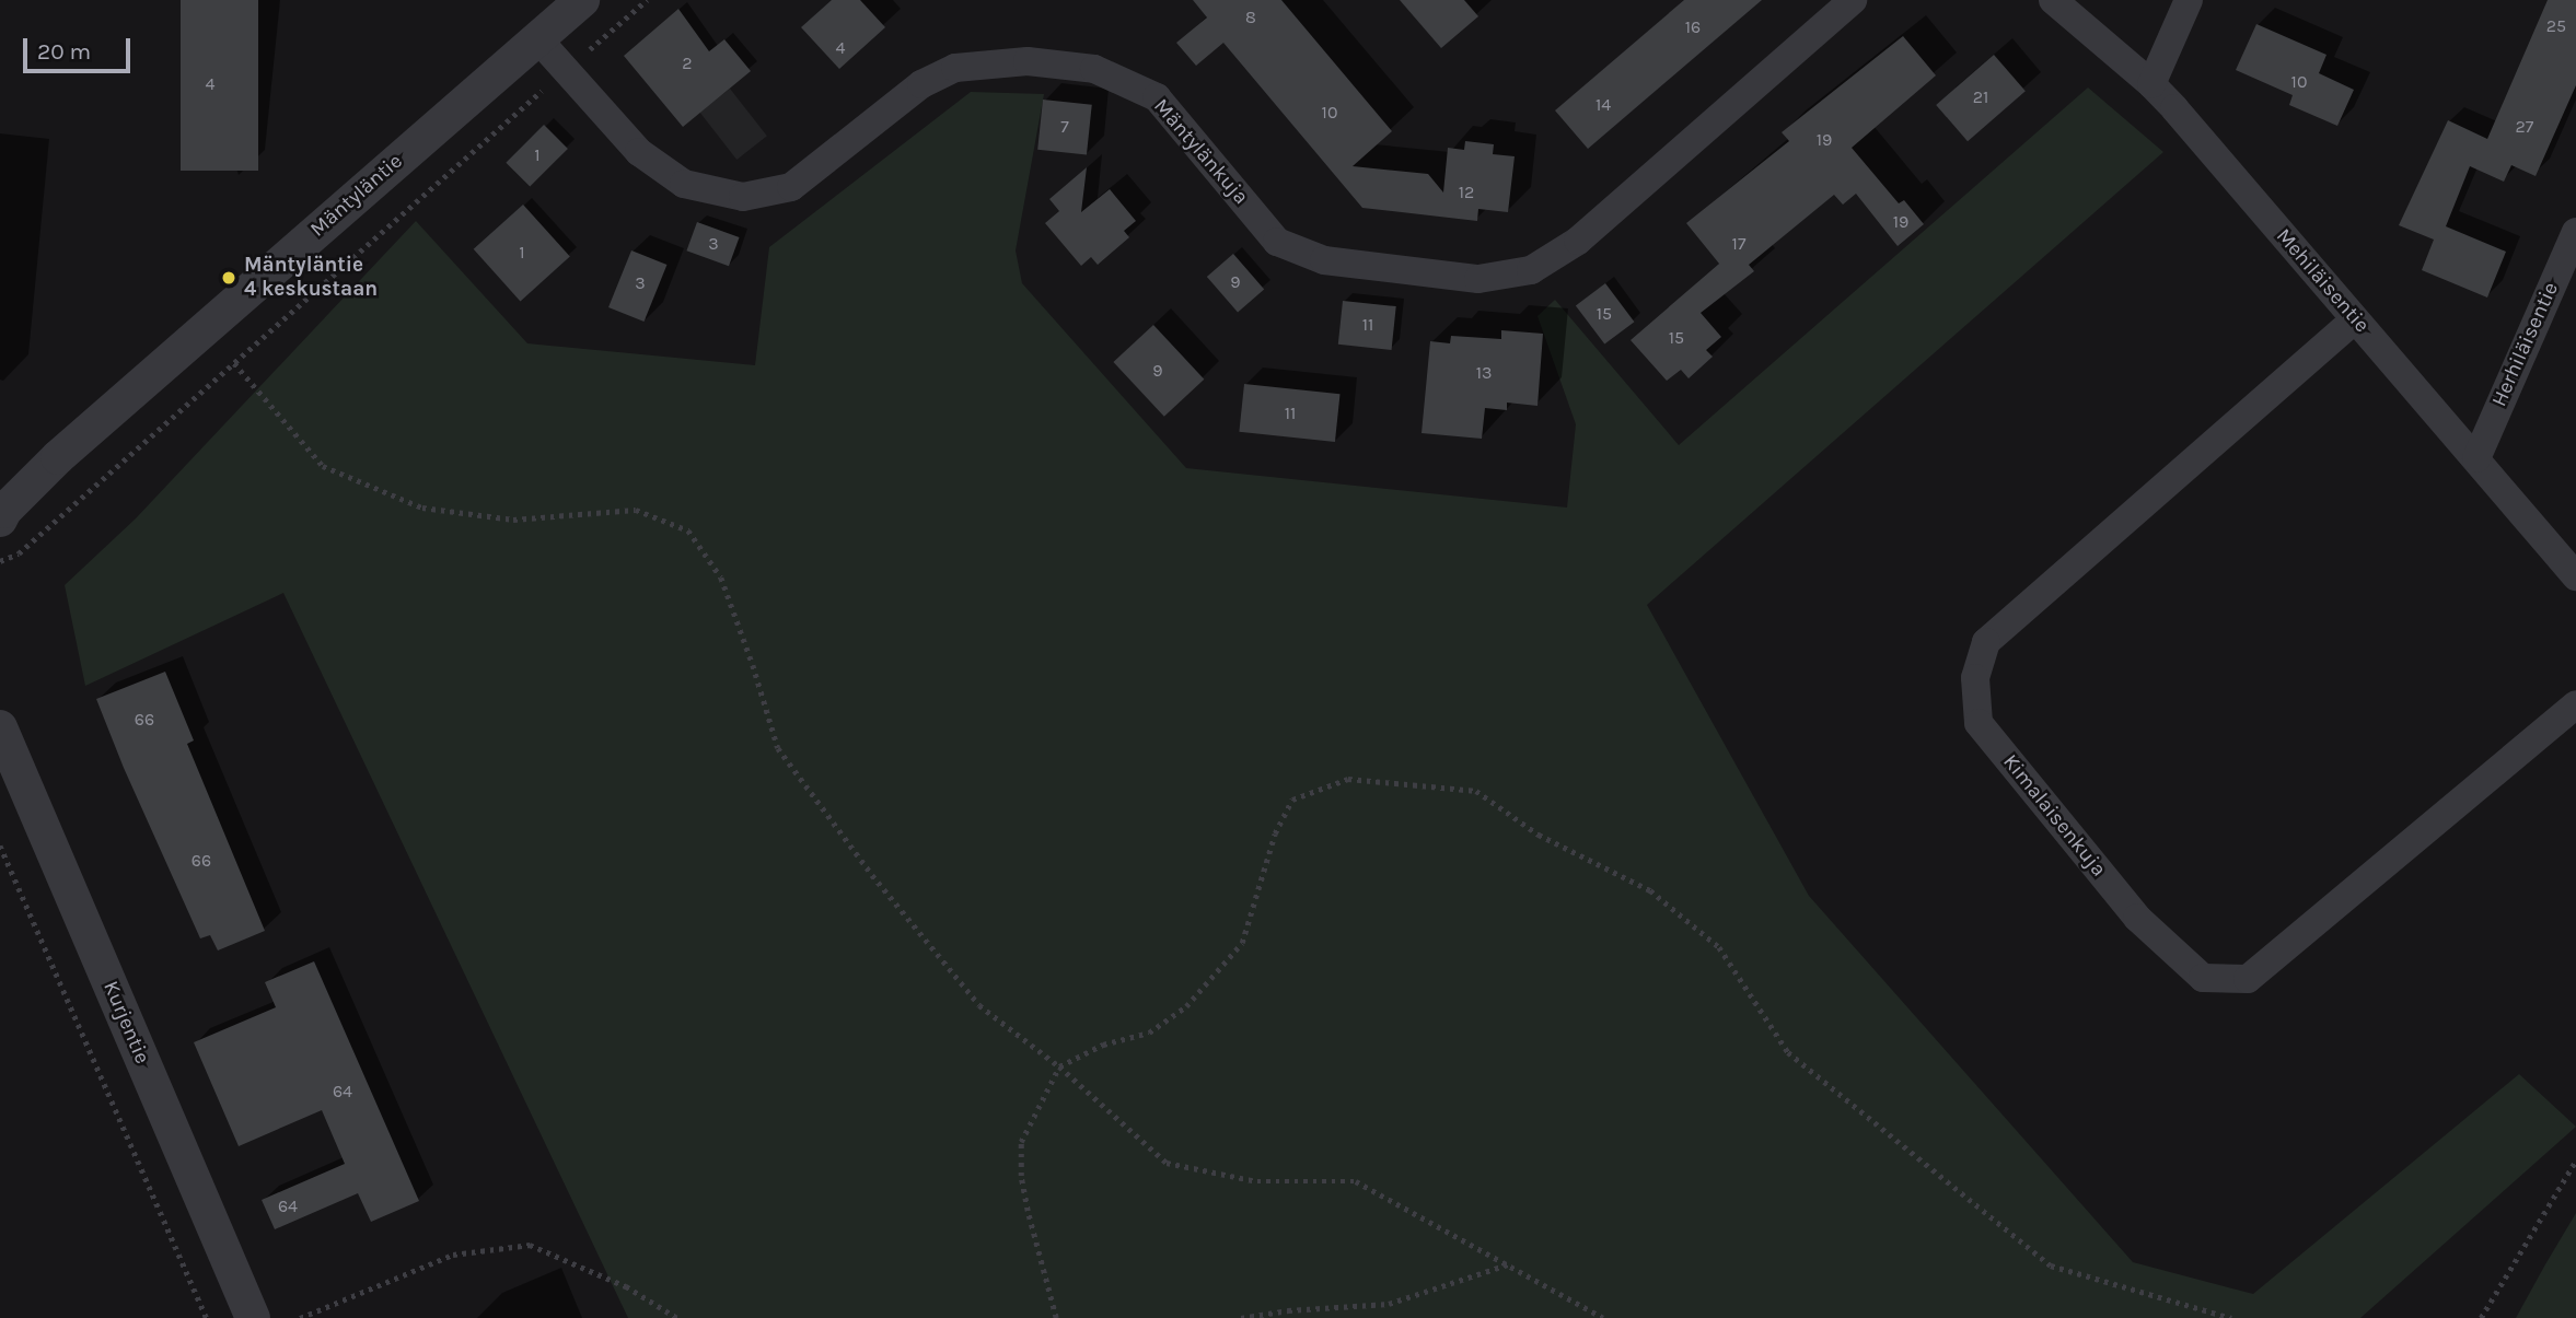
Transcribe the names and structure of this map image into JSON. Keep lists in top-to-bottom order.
{
  "streets": {
    "street": [
      "Mäntylänkuja",
      "Mäntyläntie",
      "Mehiläisentie",
      "Herhiläisentie",
      "Kimalaisenkuja",
      "Kurjentie"
    ]
  },
  "crossings": [
    ["Mäntylänkuja", "Mäntyläntie"],
    ["Mehiläisentie", "Herhiläisentie"],
    ["Mehiläisentie", "Kimalaisenkuja"]
  ],
  "places": ["Mäntyläntie 4 keskustaan"],
  "house_numbers": [
    "8",
    "25",
    "16",
    "4",
    "2",
    "10",
    "4",
    "21",
    "14",
    "10",
    "7",
    "27",
    "19",
    "1",
    "12",
    "19",
    "3",
    "17",
    "1",
    "9",
    "3",
    "15",
    "11",
    "15",
    "9",
    "13",
    "11",
    "66",
    "66",
    "64",
    "64"
  ],
  "scale_bar": "20 m"
}
